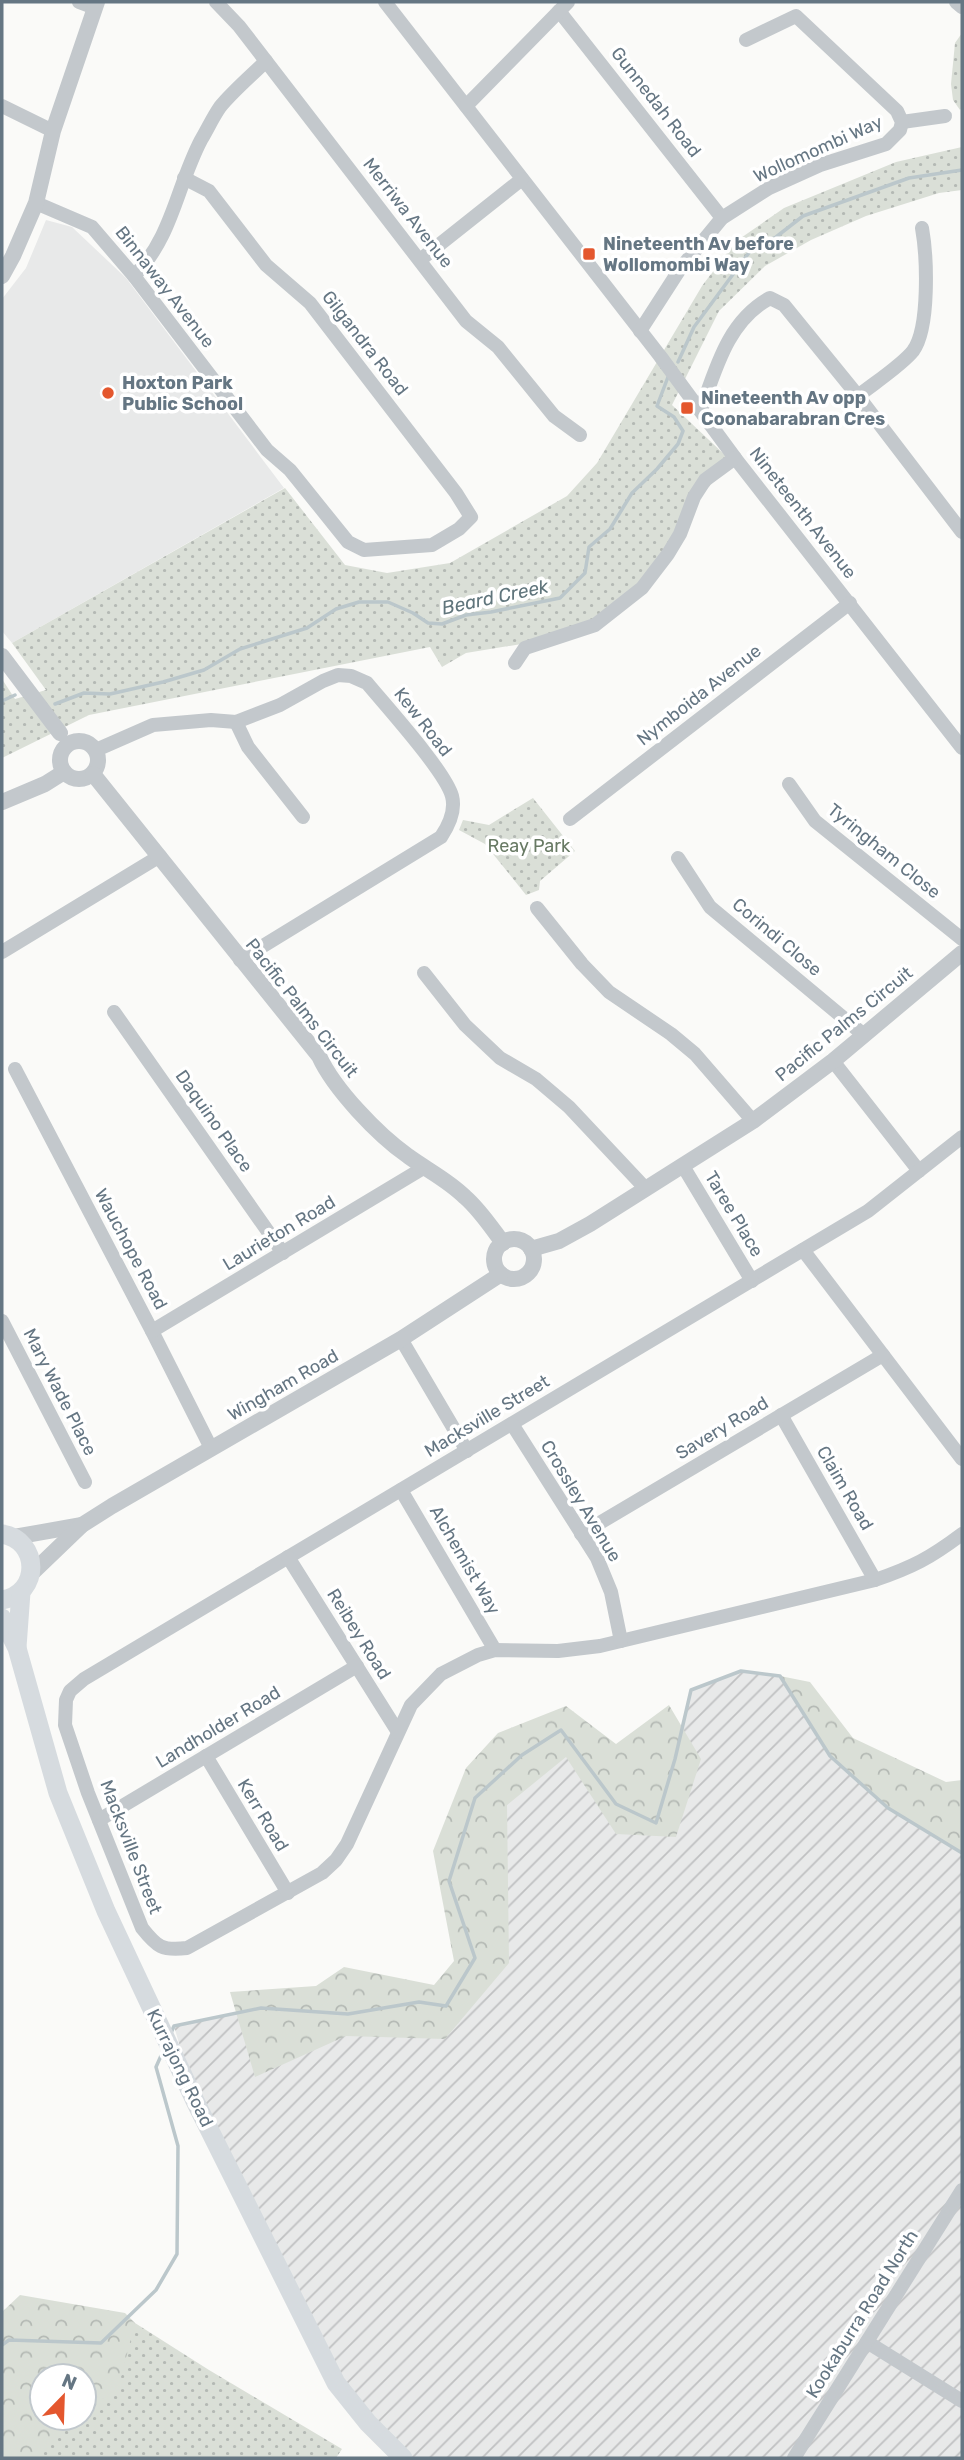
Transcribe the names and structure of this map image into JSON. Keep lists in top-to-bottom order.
{
  "streets": {
    "main road": ["Kurrajong Road"],
    "street": [
      "Gunnedah Road",
      "Wollomombi Way",
      "Merriwa Avenue",
      "Binnaway Avenue",
      "Gilgandra Road",
      "Nineteenth Avenue",
      "Nymboida Avenue",
      "Kew Road",
      "Tyringham Close",
      "Corindi Close",
      "Pacific Palms Circuit",
      "Daquino Place",
      "Taree Place",
      "Laurieton Road",
      "Wauchope Road",
      "Wingham Road",
      "Mary Wade Place",
      "Macksville Street",
      "Savery Road",
      "Claim Road",
      "Crossley Avenue",
      "Alchemist Way",
      "Reibey Road",
      "Landholder Road",
      "Kerr Road",
      "Kookaburra Road North"
    ]
  },
  "crossings": [
    ["Gunnedah Road", "Wollomombi Way"],
    ["Wollomombi Way", "Nineteenth Avenue"],
    ["Binnaway Avenue", "Gilgandra Road"],
    ["Nineteenth Avenue", "Nymboida Avenue"],
    ["Kew Road", "Pacific Palms Circuit"],
    ["Corindi Close", "Pacific Palms Circuit"],
    ["Pacific Palms Circuit", "Taree Place"],
    ["Pacific Palms Circuit", "Laurieton Road"],
    ["Pacific Palms Circuit", "Wingham Road"],
    ["Daquino Place", "Laurieton Road"],
    ["Taree Place", "Macksville Street"],
    ["Laurieton Road", "Wauchope Road"],
    ["Wauchope Road", "Wingham Road"],
    ["Macksville Street", "Claim Road"],
    ["Macksville Street", "Crossley Avenue"],
    ["Macksville Street", "Alchemist Way"],
    ["Macksville Street", "Reibey Road"],
    ["Macksville Street", "Landholder Road"],
    ["Macksville Street", "Kerr Road"],
    ["Savery Road", "Claim Road"],
    ["Savery Road", "Crossley Avenue"],
    ["Reibey Road", "Landholder Road"],
    ["Landholder Road", "Kerr Road"]
  ],
  "water": ["Beard Creek"],
  "parks": ["Reay Park"],
  "places": {
    "transit": ["Nineteenth Av before Wollomombi Way", "Nineteenth Av opp Coonabarabran Cres"],
    "other": ["Hoxton Park Public School"]
  },
  "north": "top right"
}
